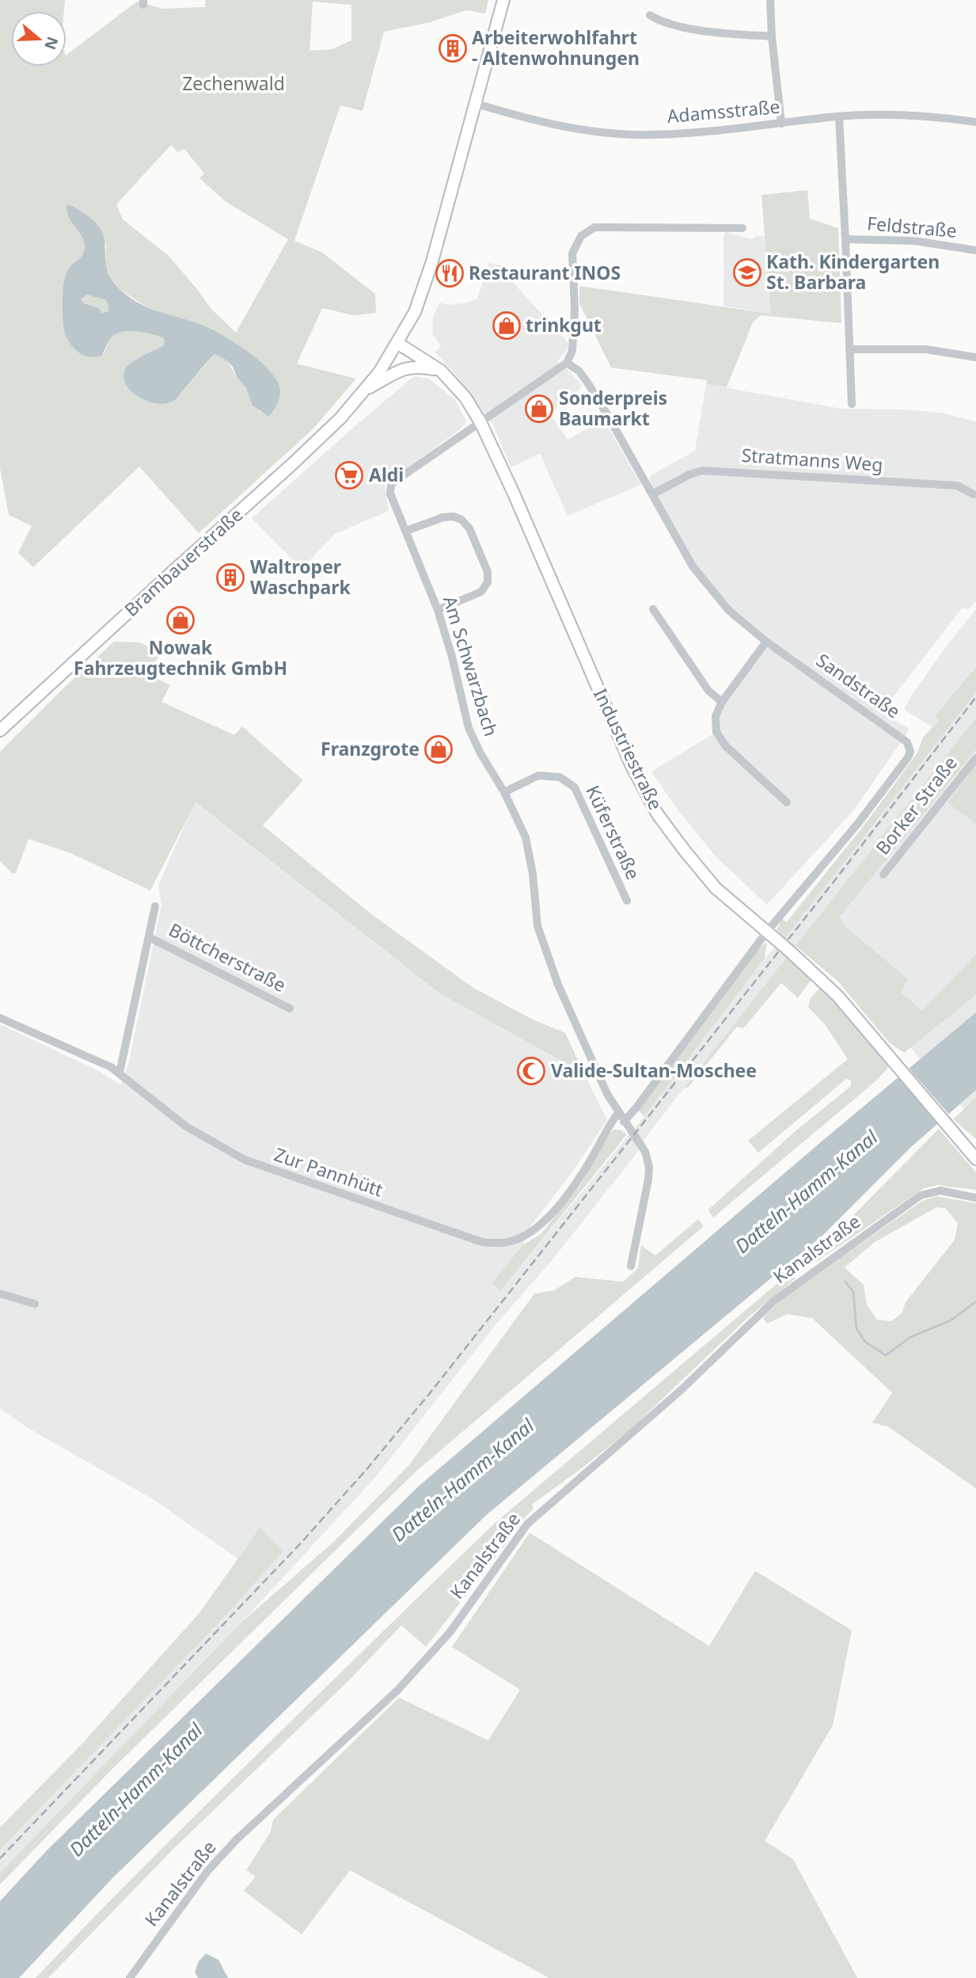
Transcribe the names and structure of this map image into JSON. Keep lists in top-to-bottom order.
{
  "streets": {
    "main road": ["Brambauerstraße", "Industriestraße"],
    "street": [
      "Adamsstraße",
      "Feldstraße",
      "Stratmanns Weg",
      "Am Schwarzbach",
      "Sandstraße",
      "Borker Straße",
      "Küferstraße",
      "Böttcherstraße",
      "Zur Pannhütt",
      "Kanalstraße"
    ]
  },
  "crossings": [
    ["Adamsstraße", "Brambauerstraße"],
    ["Stratmanns Weg", "Sandstraße"],
    ["Brambauerstraße", "Industriestraße"],
    ["Am Schwarzbach", "Sandstraße"],
    ["Am Schwarzbach", "Industriestraße"],
    ["Am Schwarzbach", "Küferstraße"],
    ["Am Schwarzbach", "Zur Pannhütt"],
    ["Sandstraße", "Industriestraße"],
    ["Böttcherstraße", "Zur Pannhütt"]
  ],
  "water": ["Datteln-Hamm-Kanal"],
  "parks": ["Zechenwald"],
  "places": {
    "building": ["Arbeiterwohlfahrt - Altenwohnungen", "Waltroper Waschpark"],
    "school or university": ["Kath. Kindergarten St. Barbara"],
    "restaurant": ["Restaurant INOS"],
    "shop": [
      "trinkgut",
      "Sonderpreis Baumarkt",
      "Nowak Fahrzeugtechnik GmbH",
      "Franzgrote"
    ],
    "supermarket": ["Aldi"],
    "mosque": ["Valide-Sultan-Moschee"]
  },
  "north": "right"
}
